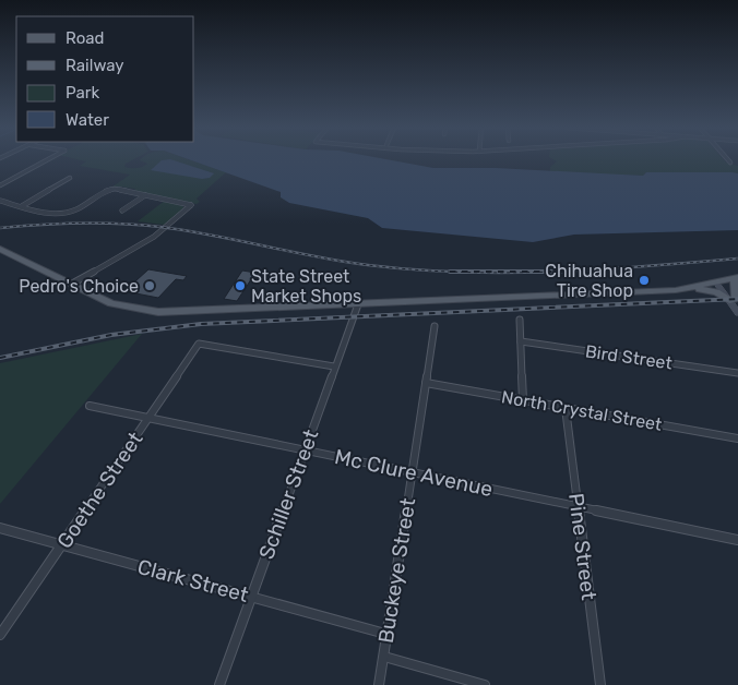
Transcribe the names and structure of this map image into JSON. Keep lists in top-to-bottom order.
{
  "streets": {
    "street": [
      "Bird Street",
      "North Crystal Street",
      "Mc Clure Avenue",
      "Goethe Street",
      "Schiller Street",
      "Pine Street",
      "Buckeye Street",
      "Clark Street"
    ]
  },
  "crossings": [
    ["North Crystal Street", "Pine Street"],
    ["North Crystal Street", "Buckeye Street"],
    ["Mc Clure Avenue", "Goethe Street"],
    ["Mc Clure Avenue", "Schiller Street"],
    ["Mc Clure Avenue", "Pine Street"],
    ["Mc Clure Avenue", "Buckeye Street"],
    ["Goethe Street", "Schiller Street"],
    ["Goethe Street", "Clark Street"],
    ["Schiller Street", "Clark Street"],
    ["Buckeye Street", "Clark Street"]
  ],
  "places": ["Chihuahua Tire Shop", "Pedro's Choice", "State Street Market Shops"],
  "legend": [
    "Road",
    "Railway",
    "Park",
    "Water"
  ]
}
